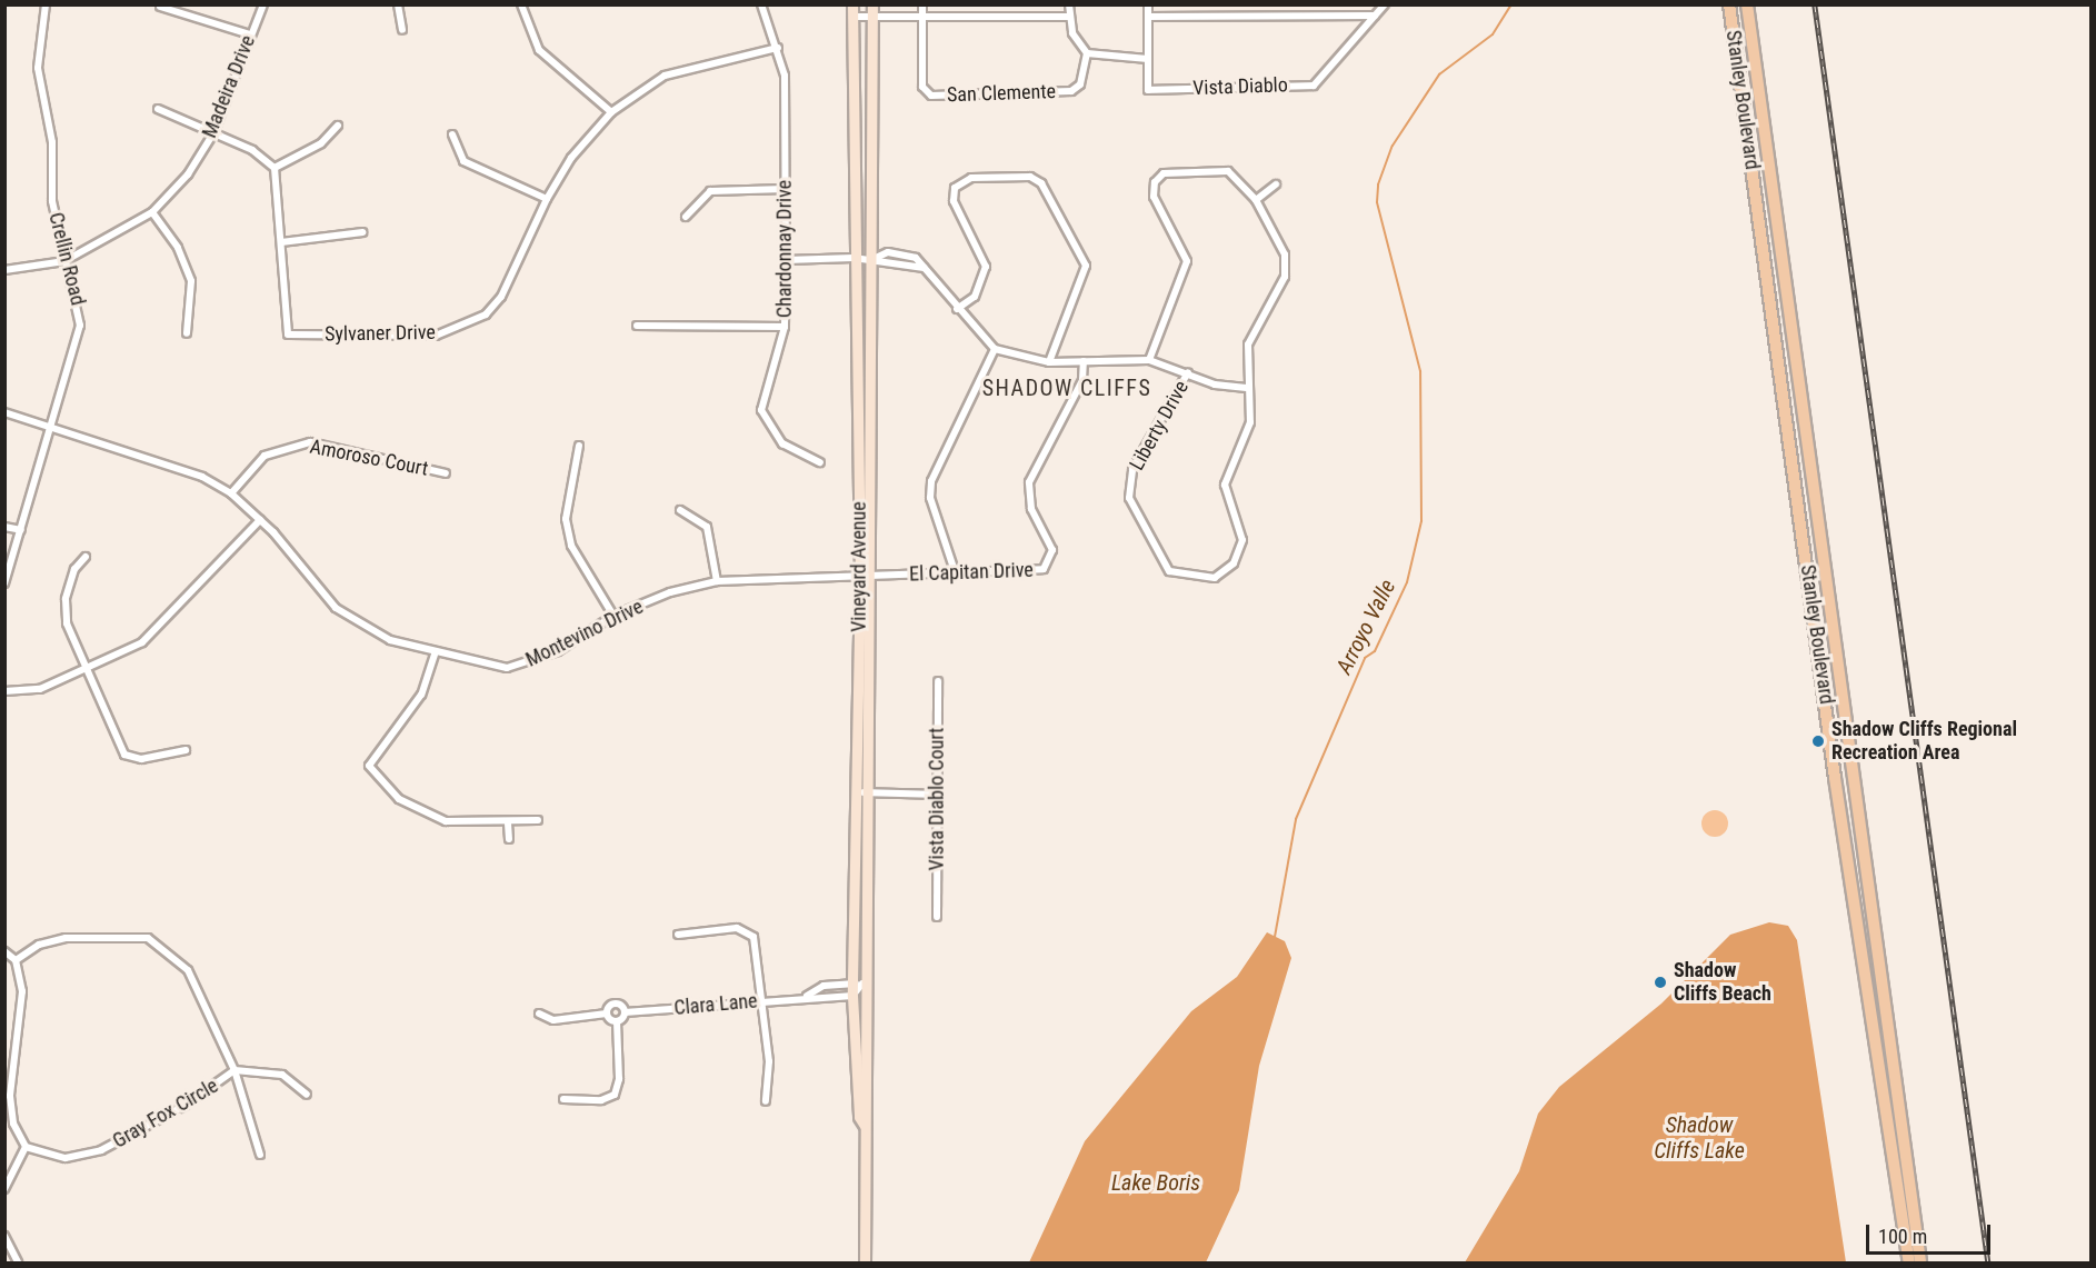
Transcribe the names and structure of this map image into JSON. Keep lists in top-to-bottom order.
{
  "streets": {
    "main road": ["Stanley Boulevard"],
    "street": [
      "Madeira Drive",
      "Vista Diablo",
      "San Clemente",
      "Chardonnay Drive",
      "Crellin Road",
      "Sylvaner Drive",
      "Liberty Drive",
      "Amoroso Court",
      "Vineyard Avenue",
      "El Capitan Drive",
      "Montevino Drive",
      "Vista Diablo Court",
      "Clara Lane",
      "Gray Fox Circle"
    ]
  },
  "crossings": [
    ["Madeira Drive", "Crellin Road"],
    ["Chardonnay Drive", "Sylvaner Drive"],
    ["Crellin Road", "Montevino Drive"],
    ["Amoroso Court", "Montevino Drive"],
    ["Vineyard Avenue", "El Capitan Drive"],
    ["Vineyard Avenue", "Montevino Drive"],
    ["Vineyard Avenue", "Clara Lane"],
    ["El Capitan Drive", "Montevino Drive"]
  ],
  "districts": ["SHADOW CLIFFS"],
  "water": ["Arroyo Valle", "Shadow Cliffs Lake", "Lake Boris"],
  "places": ["Shadow Cliffs Regional Recreation Area", "Shadow Cliffs Beach"],
  "scale_bar": "100 m"
}
